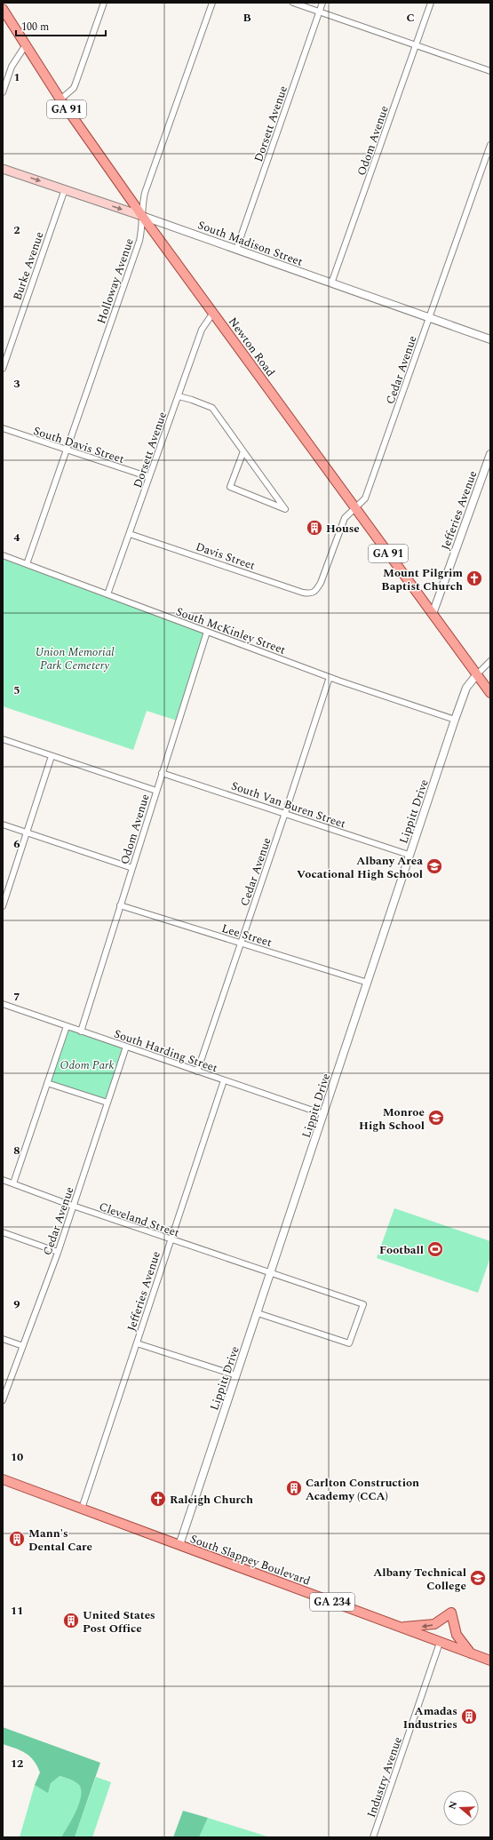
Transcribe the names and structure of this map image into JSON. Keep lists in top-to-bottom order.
{
  "streets": {
    "main road": [
      "GA 91",
      "South Madison Street",
      "Newton Road",
      "South Slappey Boulevard",
      "GA 234"
    ],
    "street": [
      "Dorsett Avenue",
      "Odom Avenue",
      "Burke Avenue",
      "Holloway Avenue",
      "Cedar Avenue",
      "South Davis Street",
      "Jefferies Avenue",
      "Davis Street",
      "South McKinley Street",
      "South Van Buren Street",
      "Lippitt Drive",
      "Lee Street",
      "South Harding Street",
      "Cleveland Street",
      "Industry Avenue"
    ]
  },
  "crossings": [
    ["Dorsett Avenue", "South Madison Street"],
    ["Dorsett Avenue", "Newton Road"],
    ["Dorsett Avenue", "South Davis Street"],
    ["Dorsett Avenue", "Davis Street"],
    ["Dorsett Avenue", "South McKinley Street"],
    ["Odom Avenue", "South Madison Street"],
    ["Odom Avenue", "South McKinley Street"],
    ["Odom Avenue", "South Van Buren Street"],
    ["Odom Avenue", "Lee Street"],
    ["Odom Avenue", "South Harding Street"],
    ["South Madison Street", "Burke Avenue"],
    ["South Madison Street", "Holloway Avenue"],
    ["South Madison Street", "Newton Road"],
    ["South Madison Street", "Cedar Avenue"],
    ["Holloway Avenue", "Newton Road"],
    ["Holloway Avenue", "South Davis Street"],
    ["Holloway Avenue", "South McKinley Street"],
    ["Newton Road", "Cedar Avenue"],
    ["Newton Road", "Jefferies Avenue"],
    ["Newton Road", "Lippitt Drive"],
    ["Cedar Avenue", "Davis Street"],
    ["Cedar Avenue", "South McKinley Street"],
    ["Cedar Avenue", "South Van Buren Street"],
    ["Cedar Avenue", "Lee Street"],
    ["Cedar Avenue", "South Harding Street"],
    ["Cedar Avenue", "Cleveland Street"],
    ["Jefferies Avenue", "South Harding Street"],
    ["Jefferies Avenue", "Cleveland Street"],
    ["Jefferies Avenue", "South Slappey Boulevard"],
    ["South McKinley Street", "Lippitt Drive"],
    ["South Van Buren Street", "Lippitt Drive"],
    ["Lippitt Drive", "Lee Street"],
    ["Lippitt Drive", "South Harding Street"],
    ["Lippitt Drive", "Cleveland Street"],
    ["Lippitt Drive", "South Slappey Boulevard"],
    ["South Slappey Boulevard", "Industry Avenue"]
  ],
  "parks": ["Union Memorial Park Cemetery", "Odom Park"],
  "places": {
    "building": [
      "House",
      "Carlton Construction Academy (CCA)",
      "Mann's Dental Care",
      "United States Post Office",
      "Amadas Industries"
    ],
    "church": ["Mount Pilgrim Baptist Church", "Raleigh Church"],
    "school or university": ["Albany Area Vocational High School", "Monroe High School", "Albany Technical College"],
    "sports": ["Football"]
  },
  "scale_bar": "100 m",
  "north": "left",
  "grid": {
    "columns": ["B", "C"],
    "rows": [
      "1",
      "2",
      "3",
      "4",
      "5",
      "6",
      "7",
      "8",
      "9",
      "10",
      "11",
      "12"
    ]
  }
}
